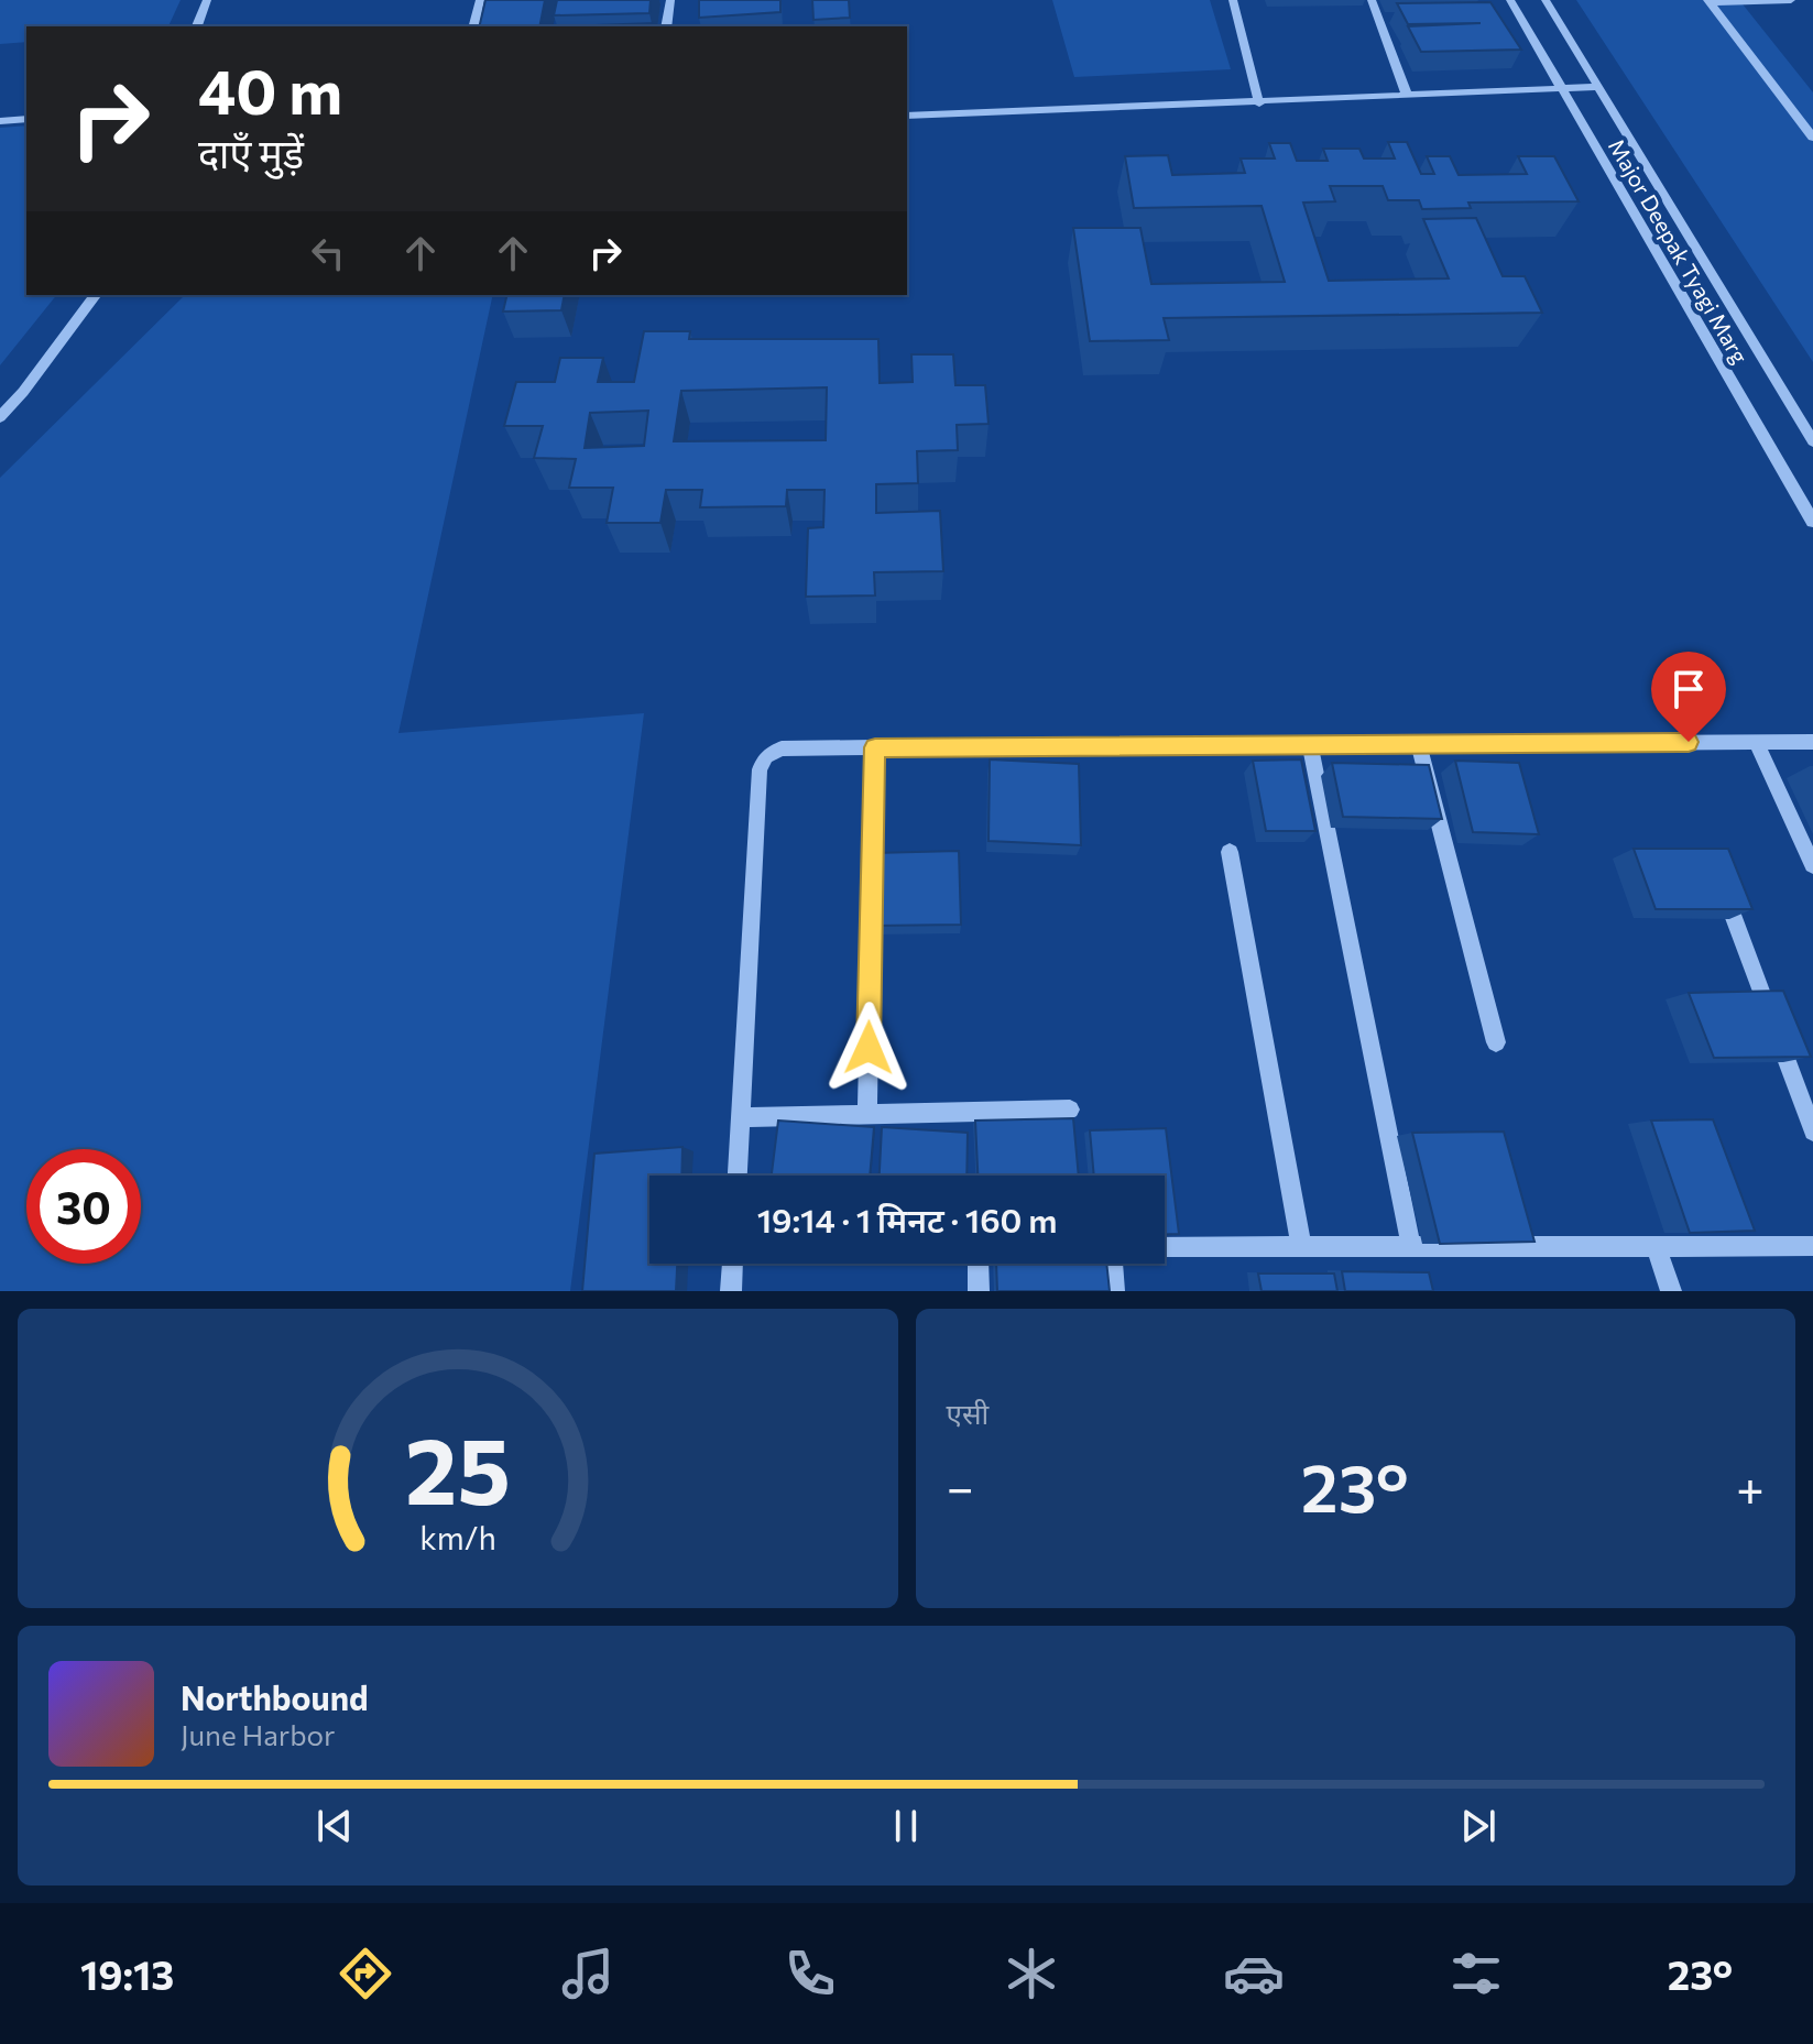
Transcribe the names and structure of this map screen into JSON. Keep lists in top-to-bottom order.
{
  "streets": {
    "street": ["Major Deepak Tyagi Marg"]
  },
  "page": {
    "turn": ["40 m", "दाएँ मुड़ें"],
    "limit": "30",
    "trip": "19:14 · 1 मिनट · 160 m",
    "tile": "एसी",
    "heat": ["−", "23°", "+"],
    "song": ["Northbound", "June Harbor"],
    "tabs": ["19:13", "23°"],
    "gauge": ["25", "km/h"]
  }
}
